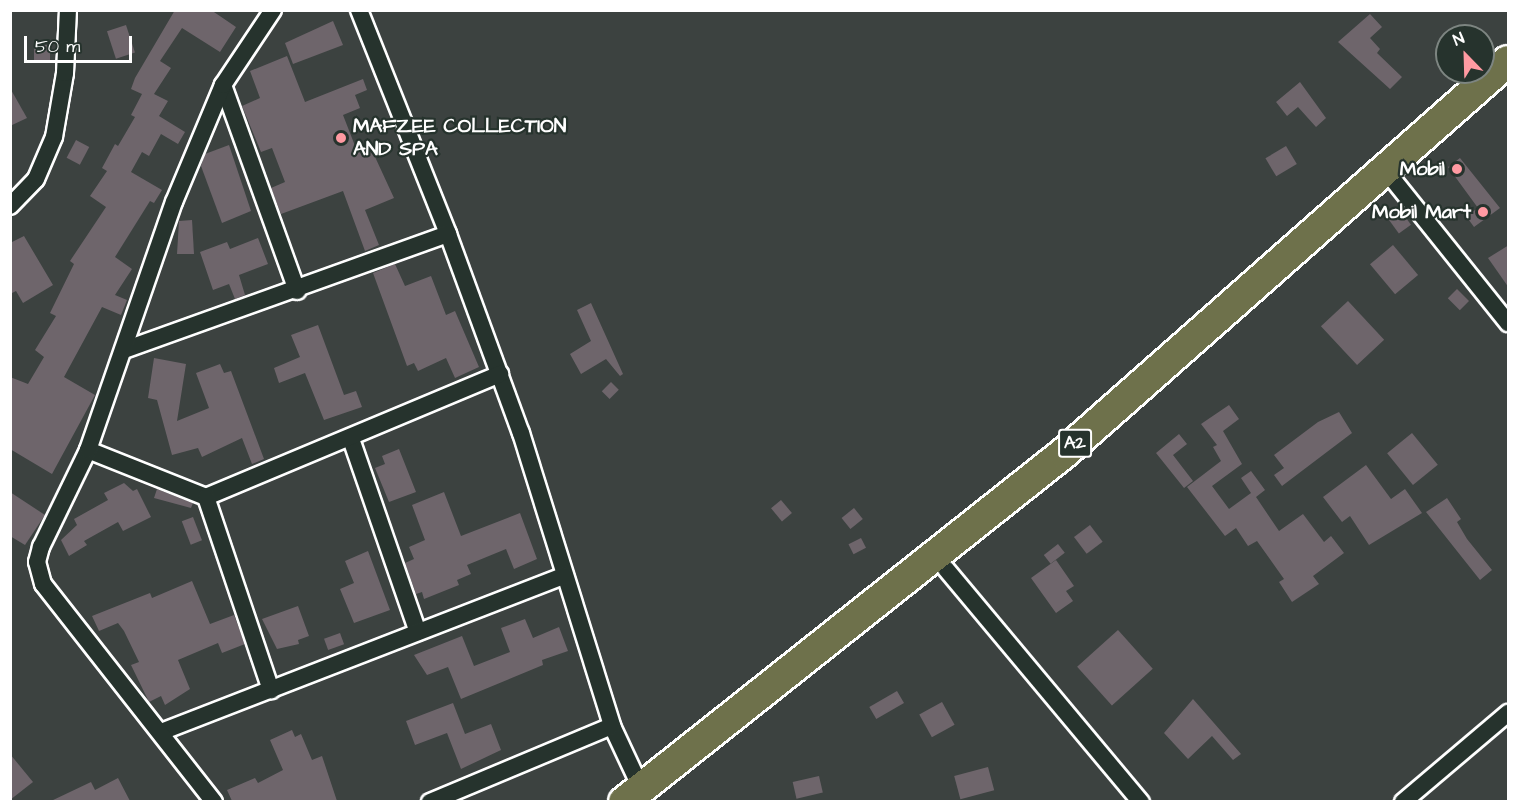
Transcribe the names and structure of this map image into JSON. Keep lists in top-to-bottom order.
{
  "streets": {
    "highway": ["A2"]
  },
  "places": ["MAFZEE COLLECTION AND SPA", "Mobil", "Mobil Mart"],
  "scale_bar": "50 m",
  "north": "top left"
}
